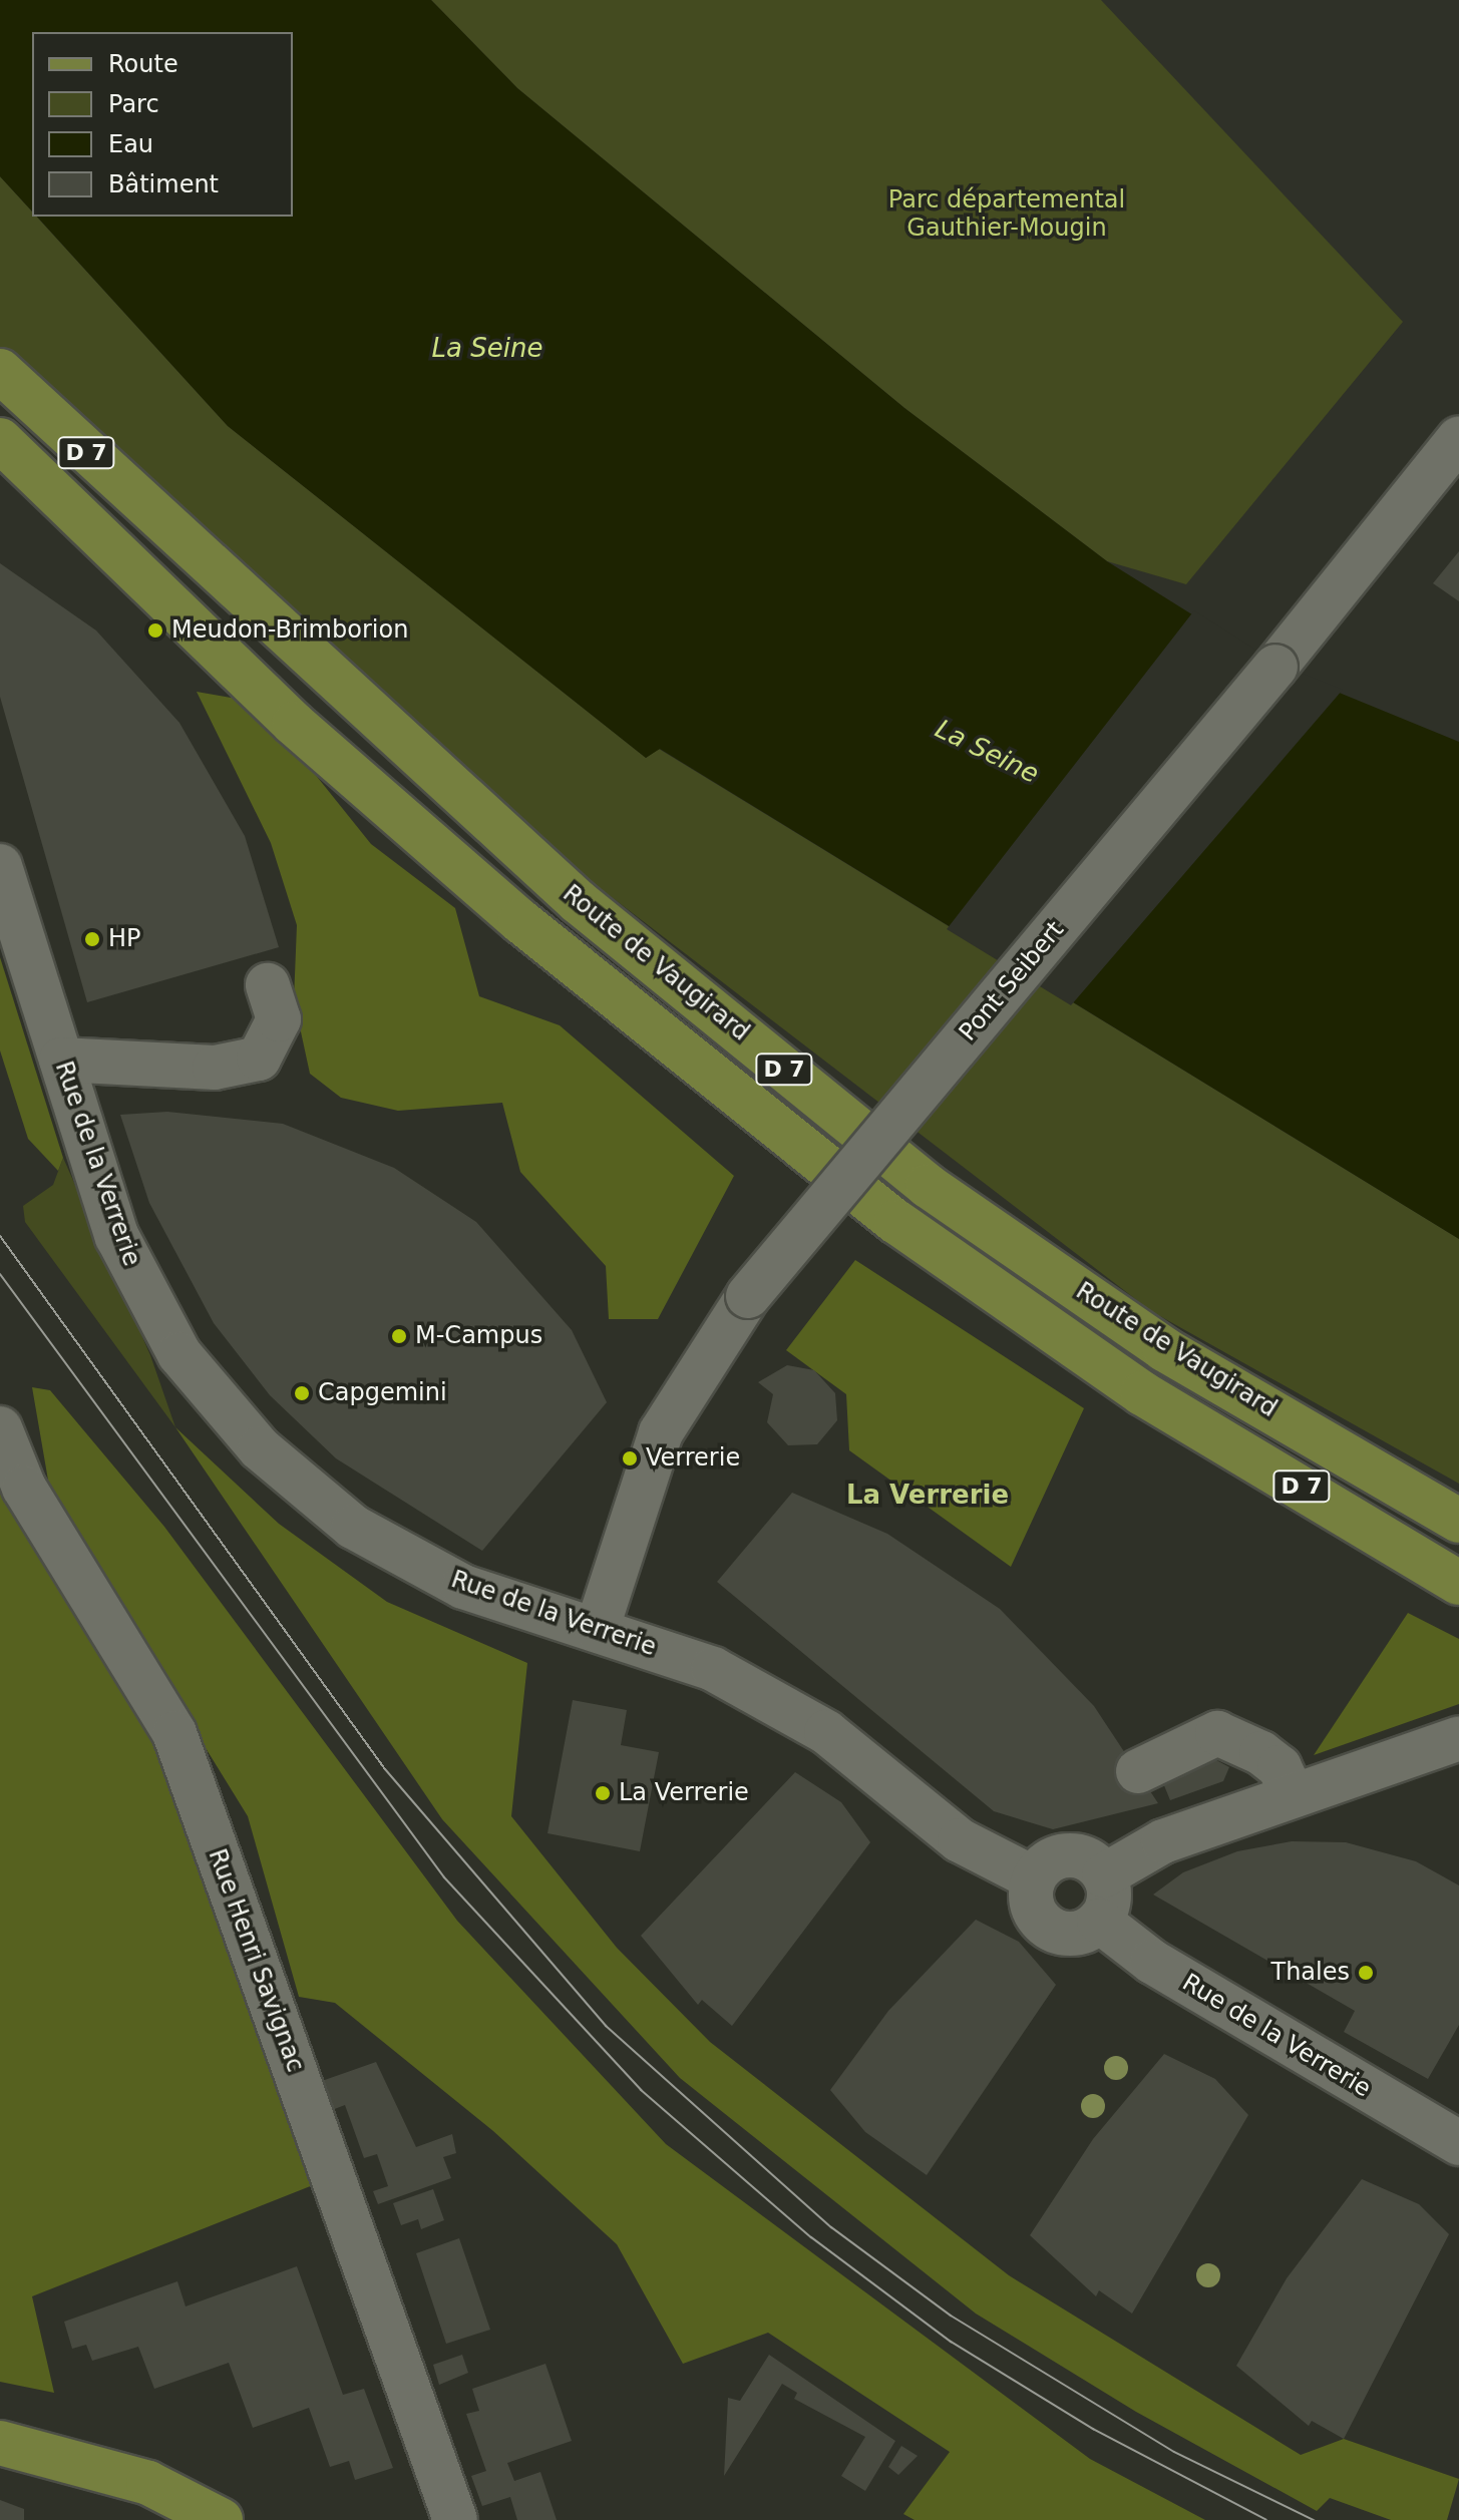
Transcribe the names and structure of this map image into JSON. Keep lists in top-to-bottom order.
{
  "streets": {
    "main road": ["D 7", "Route de Vaugirard"],
    "street": ["Pont Seibert", "Rue de la Verrerie", "Rue Henri Savignac"]
  },
  "crossings": [
    ["Pont Seibert", "Rue de la Verrerie"]
  ],
  "districts": ["La Verrerie"],
  "water": ["La Seine"],
  "parks": ["Parc départemental Gauthier-Mougin"],
  "places": [
    "Meudon-Brimborion",
    "HP",
    "M-Campus",
    "Capgemini",
    "Verrerie",
    "La Verrerie",
    "Thales"
  ],
  "legend": [
    "Route",
    "Parc",
    "Eau",
    "Bâtiment"
  ]
}
